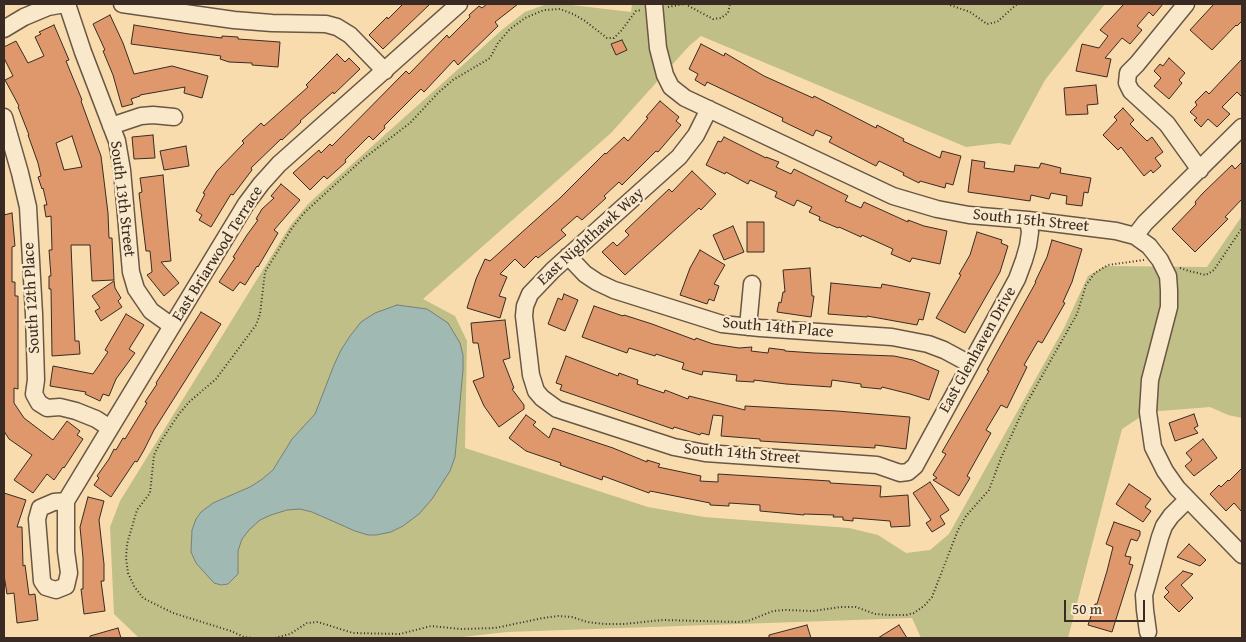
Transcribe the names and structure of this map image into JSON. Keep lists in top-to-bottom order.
{
  "streets": {
    "street": [
      "South 13th Street",
      "South 15th Street",
      "East Nighthawk Way",
      "East Briarwood Terrace",
      "South 12th Place",
      "South 14th Place",
      "East Glenhaven Drive",
      "South 14th Street"
    ]
  },
  "crossings": [
    ["South 13th Street", "East Briarwood Terrace"],
    ["South 15th Street", "East Nighthawk Way"],
    ["South 15th Street", "East Glenhaven Drive"],
    ["East Nighthawk Way", "South 14th Place"],
    ["East Nighthawk Way", "South 14th Street"],
    ["East Briarwood Terrace", "South 12th Place"],
    ["South 14th Place", "East Glenhaven Drive"],
    ["East Glenhaven Drive", "South 14th Street"]
  ],
  "scale_bar": "50 m"
}
